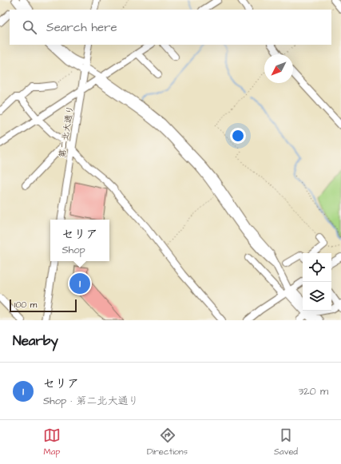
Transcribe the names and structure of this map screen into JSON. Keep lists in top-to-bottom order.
{
  "streets": {
    "street": ["第二北大通り"]
  },
  "scale_bar": "100 m",
  "north": "bottom left",
  "page": {
    "search": "Search here",
    "popup": ["セリア", "Shop"],
    "pins": "1",
    "scale": "100 m",
    "heading": "Nearby",
    "list": [
      {
        "mark": "1",
        "name": "セリア",
        "note": "Shop · 第二北大通り",
        "value": "320 m"
      }
    ],
    "nav": ["Map", "Directions", "Saved"]
  }
}
